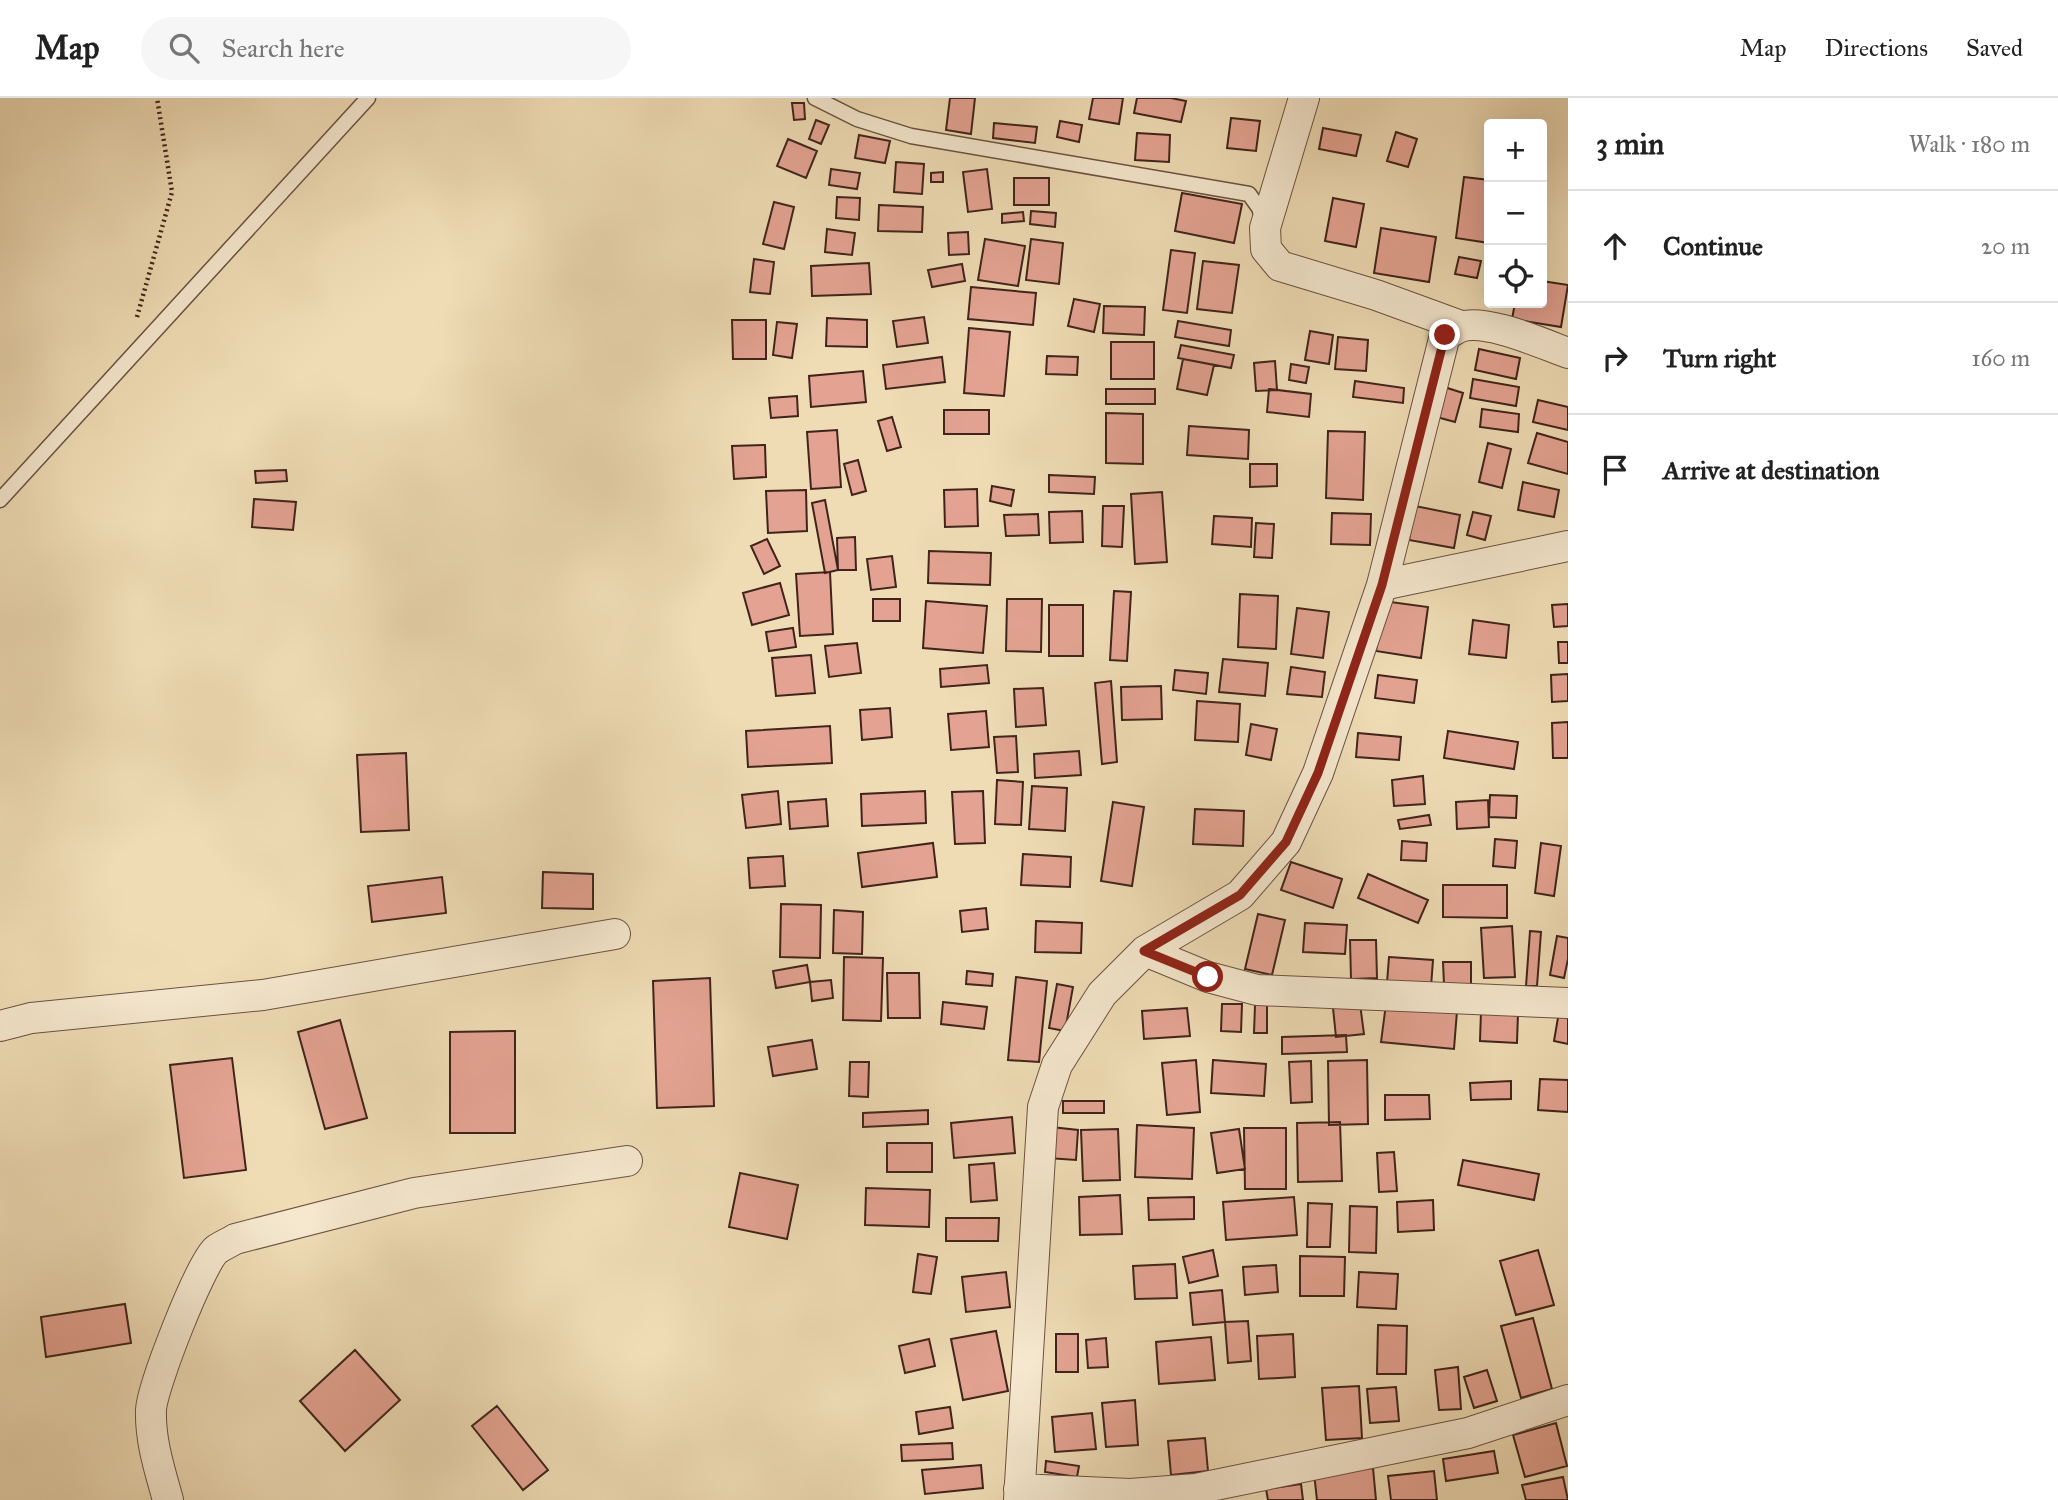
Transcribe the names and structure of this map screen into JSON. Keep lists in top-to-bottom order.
{
  "page": {
    "header": "Map",
    "search": "Search here",
    "nav": ["Map", "Directions", "Saved"],
    "heading": ["3 min", "Walk · 180 m"],
    "map_buttons": ["+", "−"],
    "list": [
      ["Continue", "20 m"],
      ["Turn right", "160 m"],
      "Arrive at destination"
    ]
  }
}
